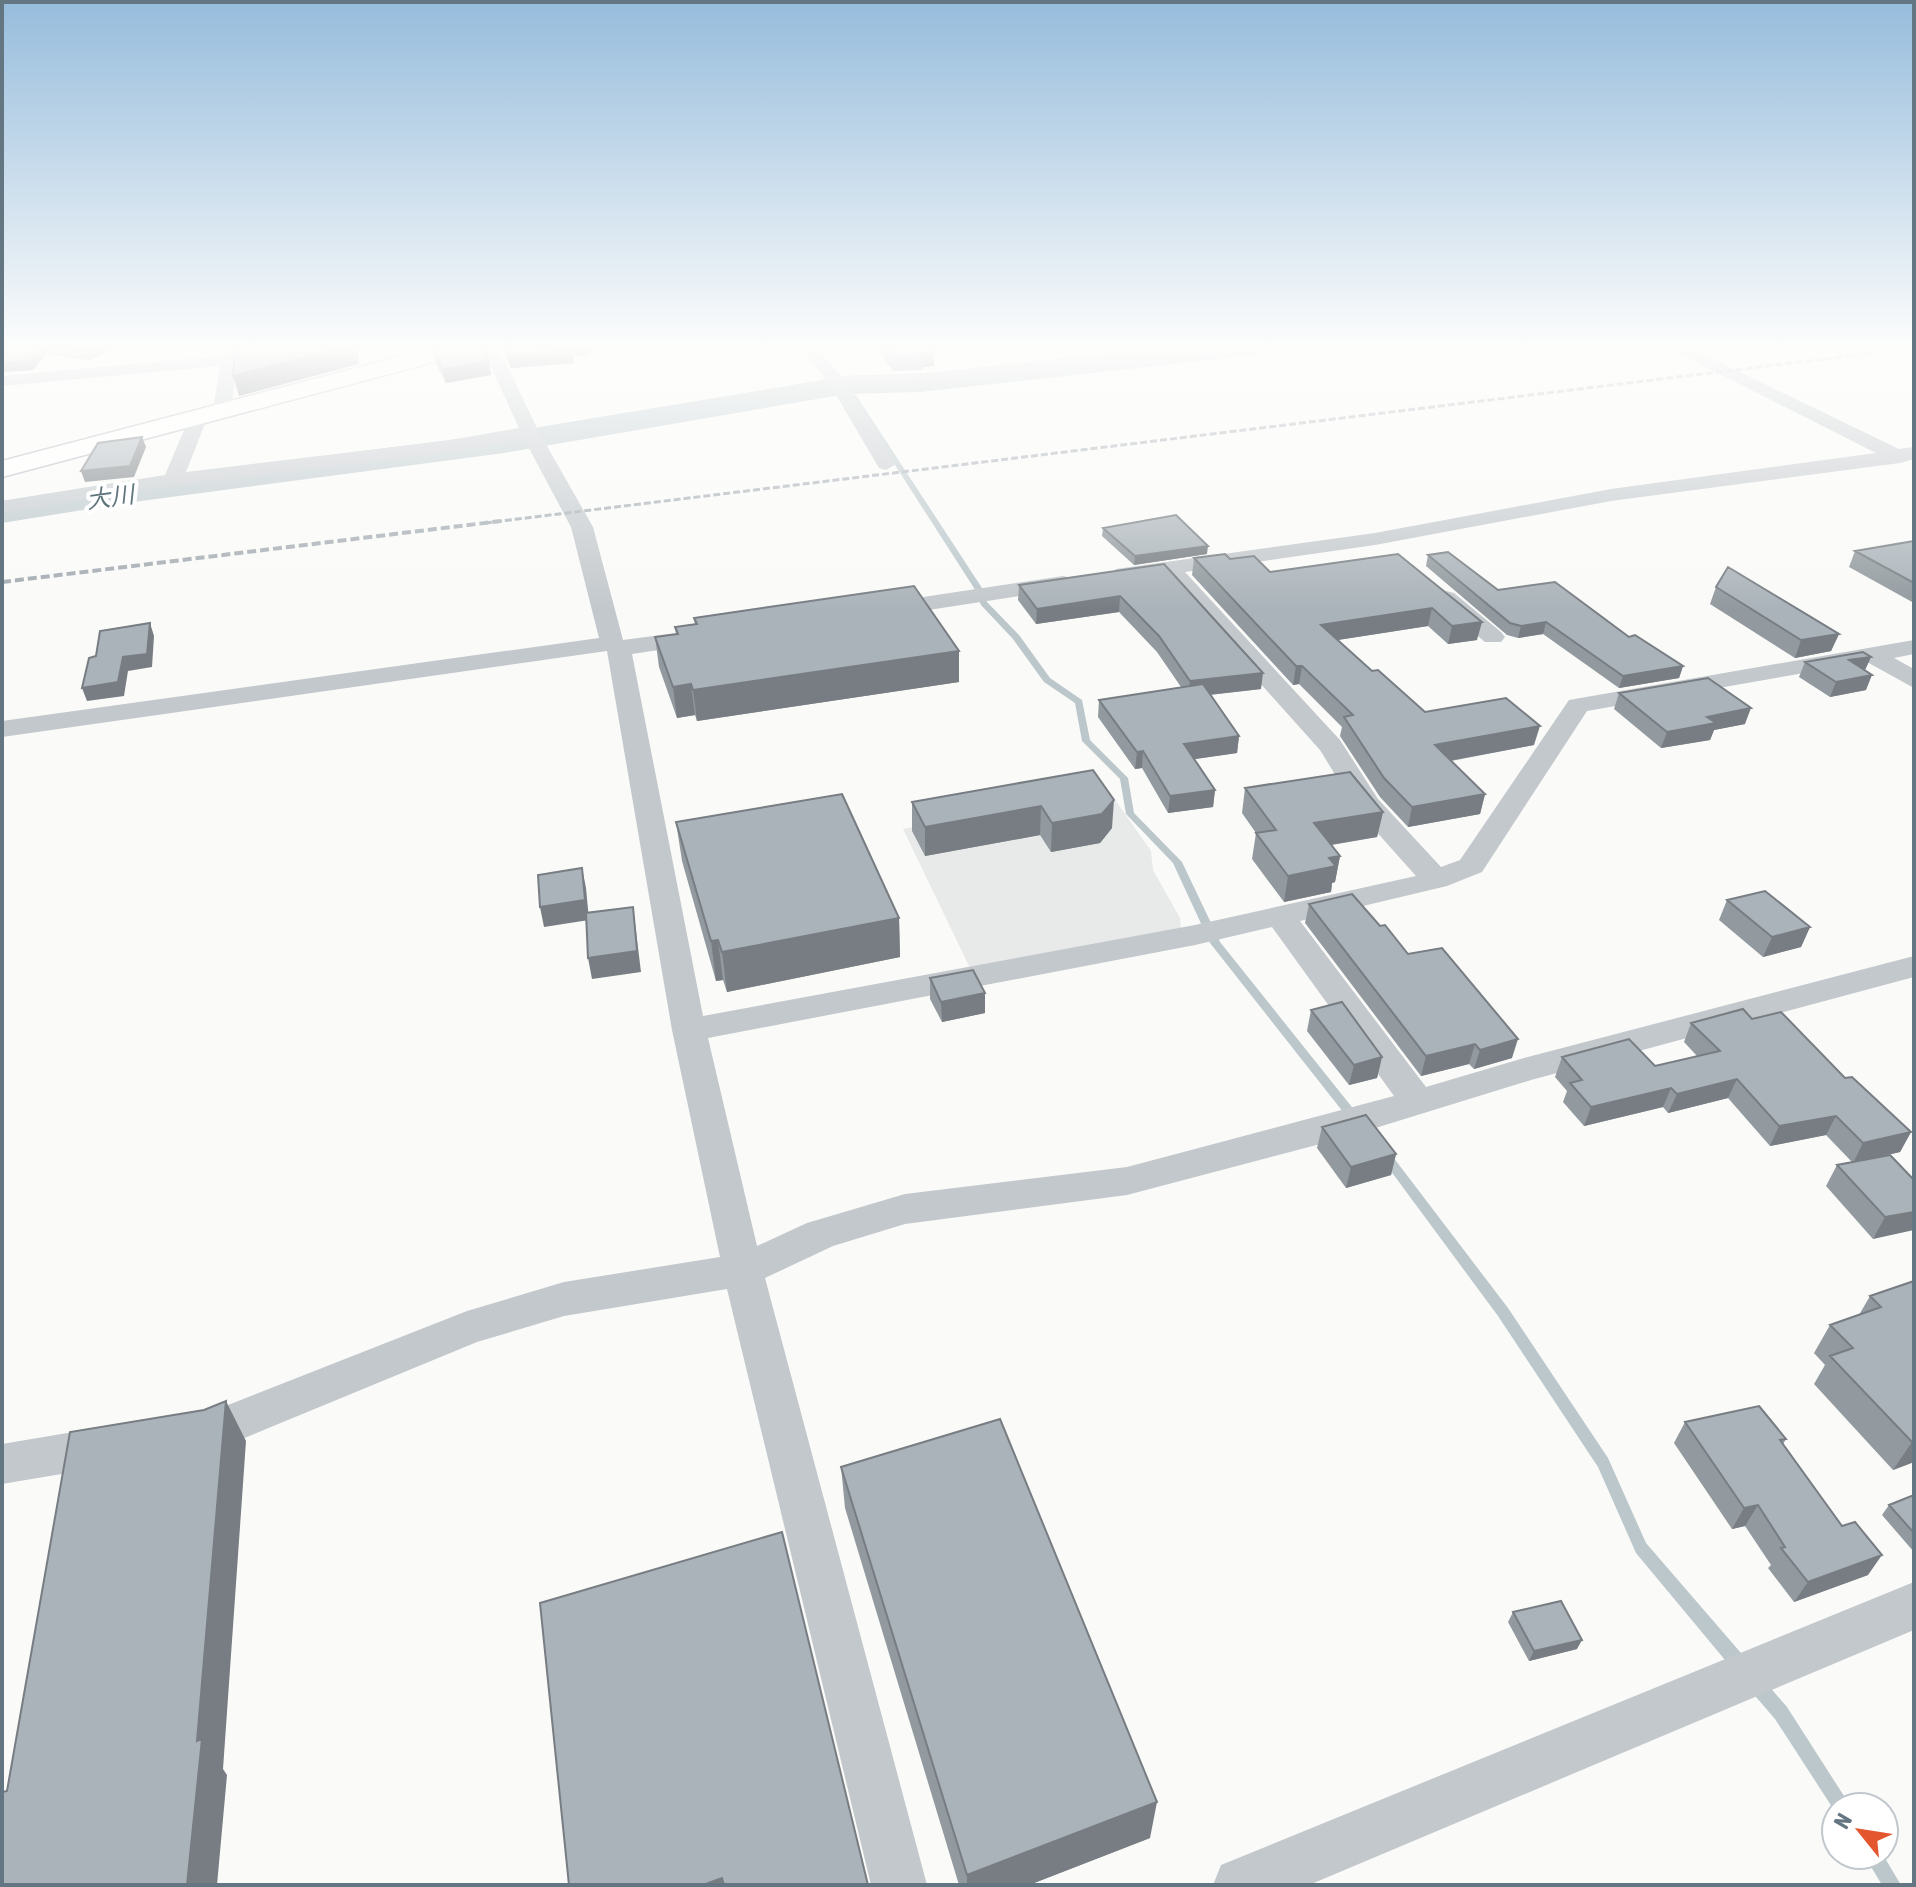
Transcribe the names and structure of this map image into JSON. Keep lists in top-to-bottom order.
{
  "water": ["大川"],
  "north": "top left"
}
